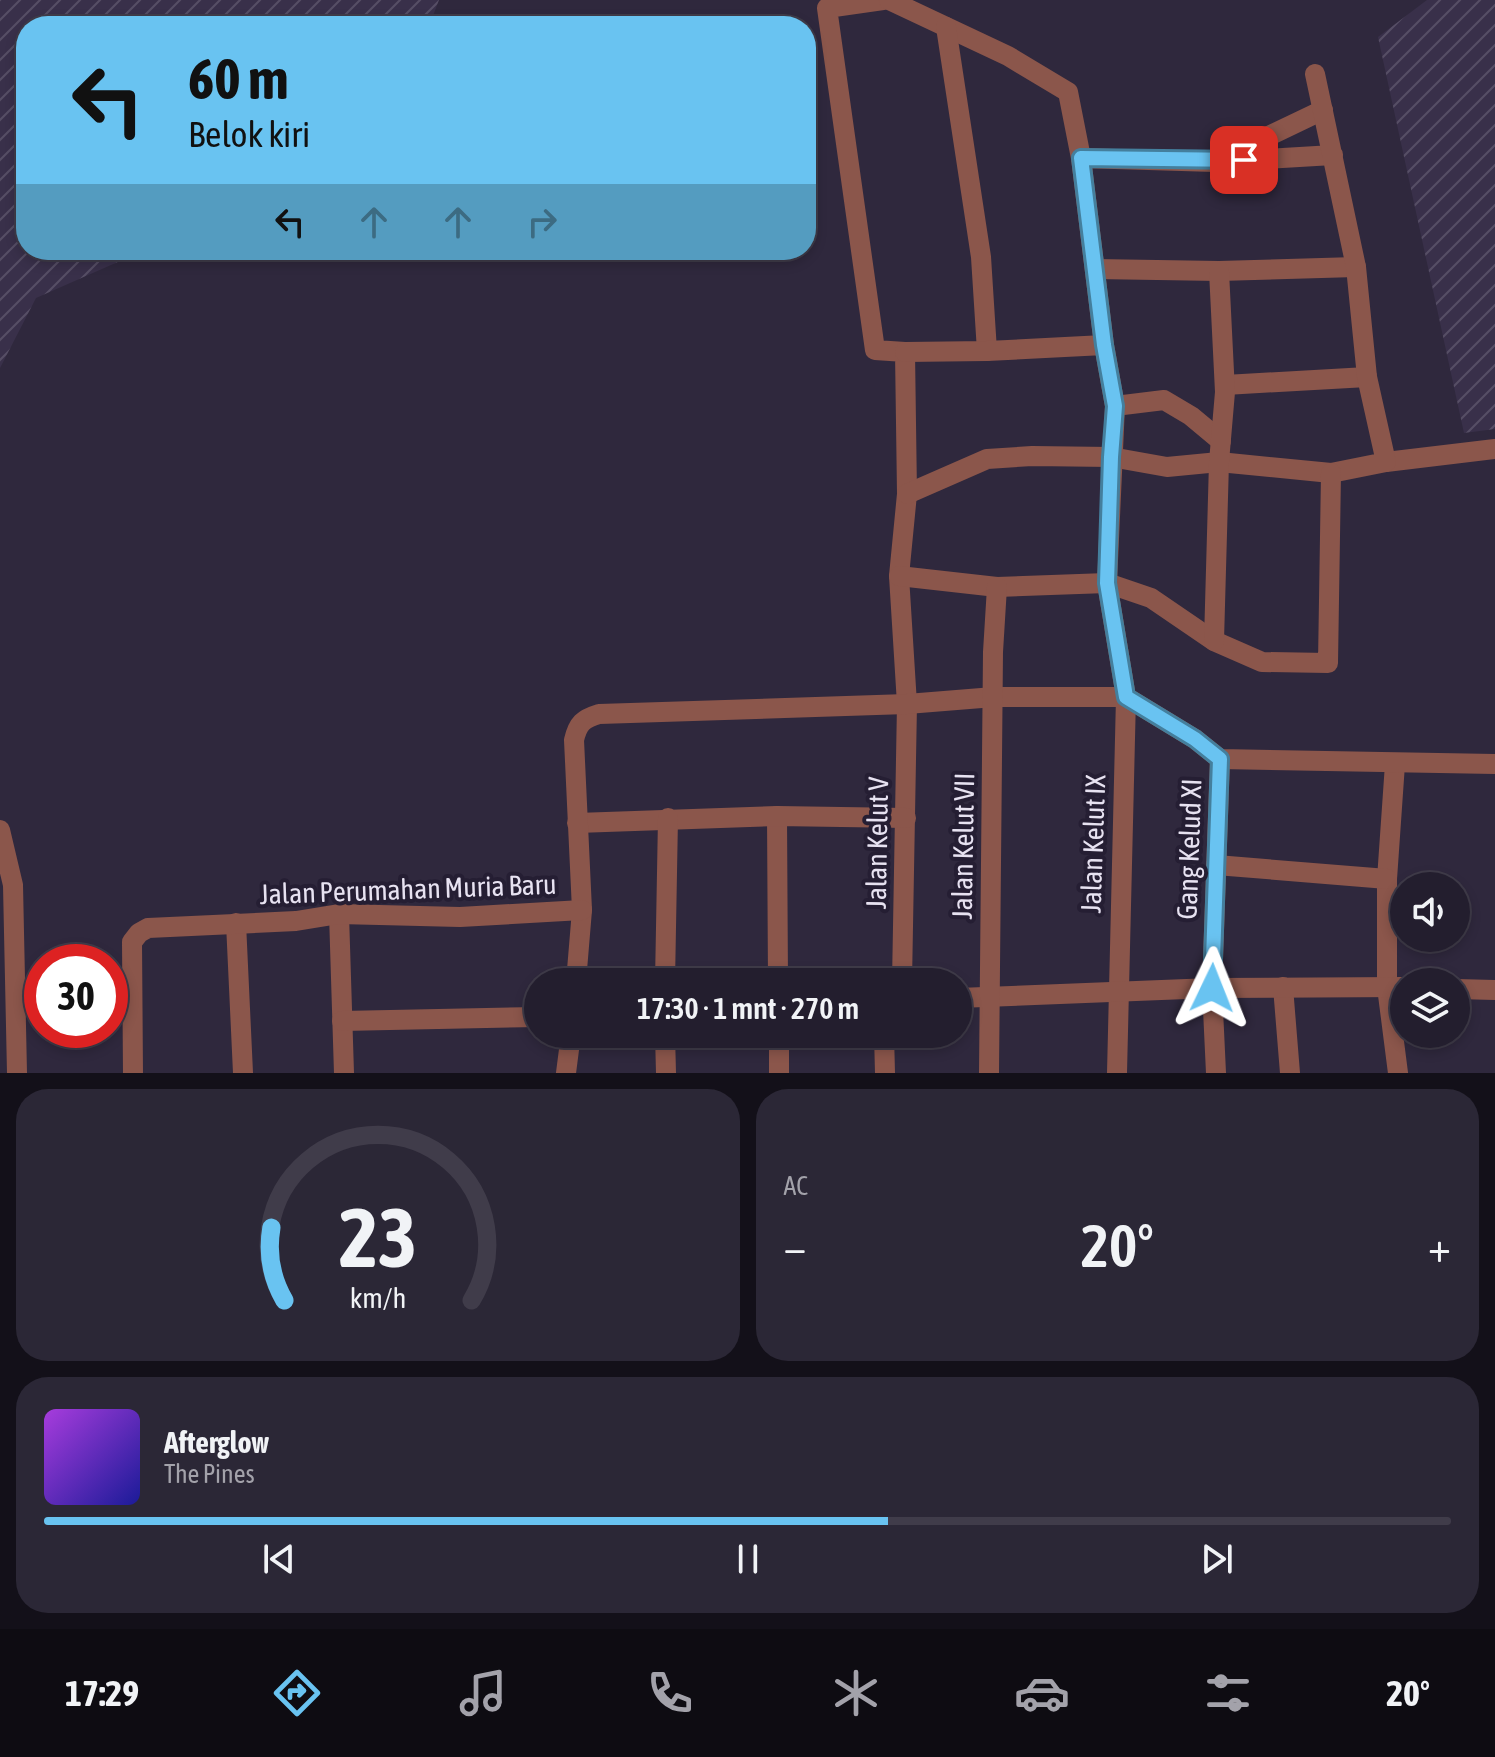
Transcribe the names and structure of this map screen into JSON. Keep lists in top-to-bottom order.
{
  "streets": {
    "street": [
      "Jalan Kelut V",
      "Jalan Kelut IX",
      "Jalan Kelut VII",
      "Gang Kelud XI",
      "Jalan Perumahan Muria Baru"
    ]
  },
  "page": {
    "turn": ["60 m", "Belok kiri"],
    "limit": "30",
    "trip": "17:30 · 1 mnt · 270 m",
    "tile": "AC",
    "heat": ["−", "20°", "+"],
    "song": ["Afterglow", "The Pines"],
    "tabs": ["17:29", "20°"],
    "gauge": ["23", "km/h"]
  }
}
